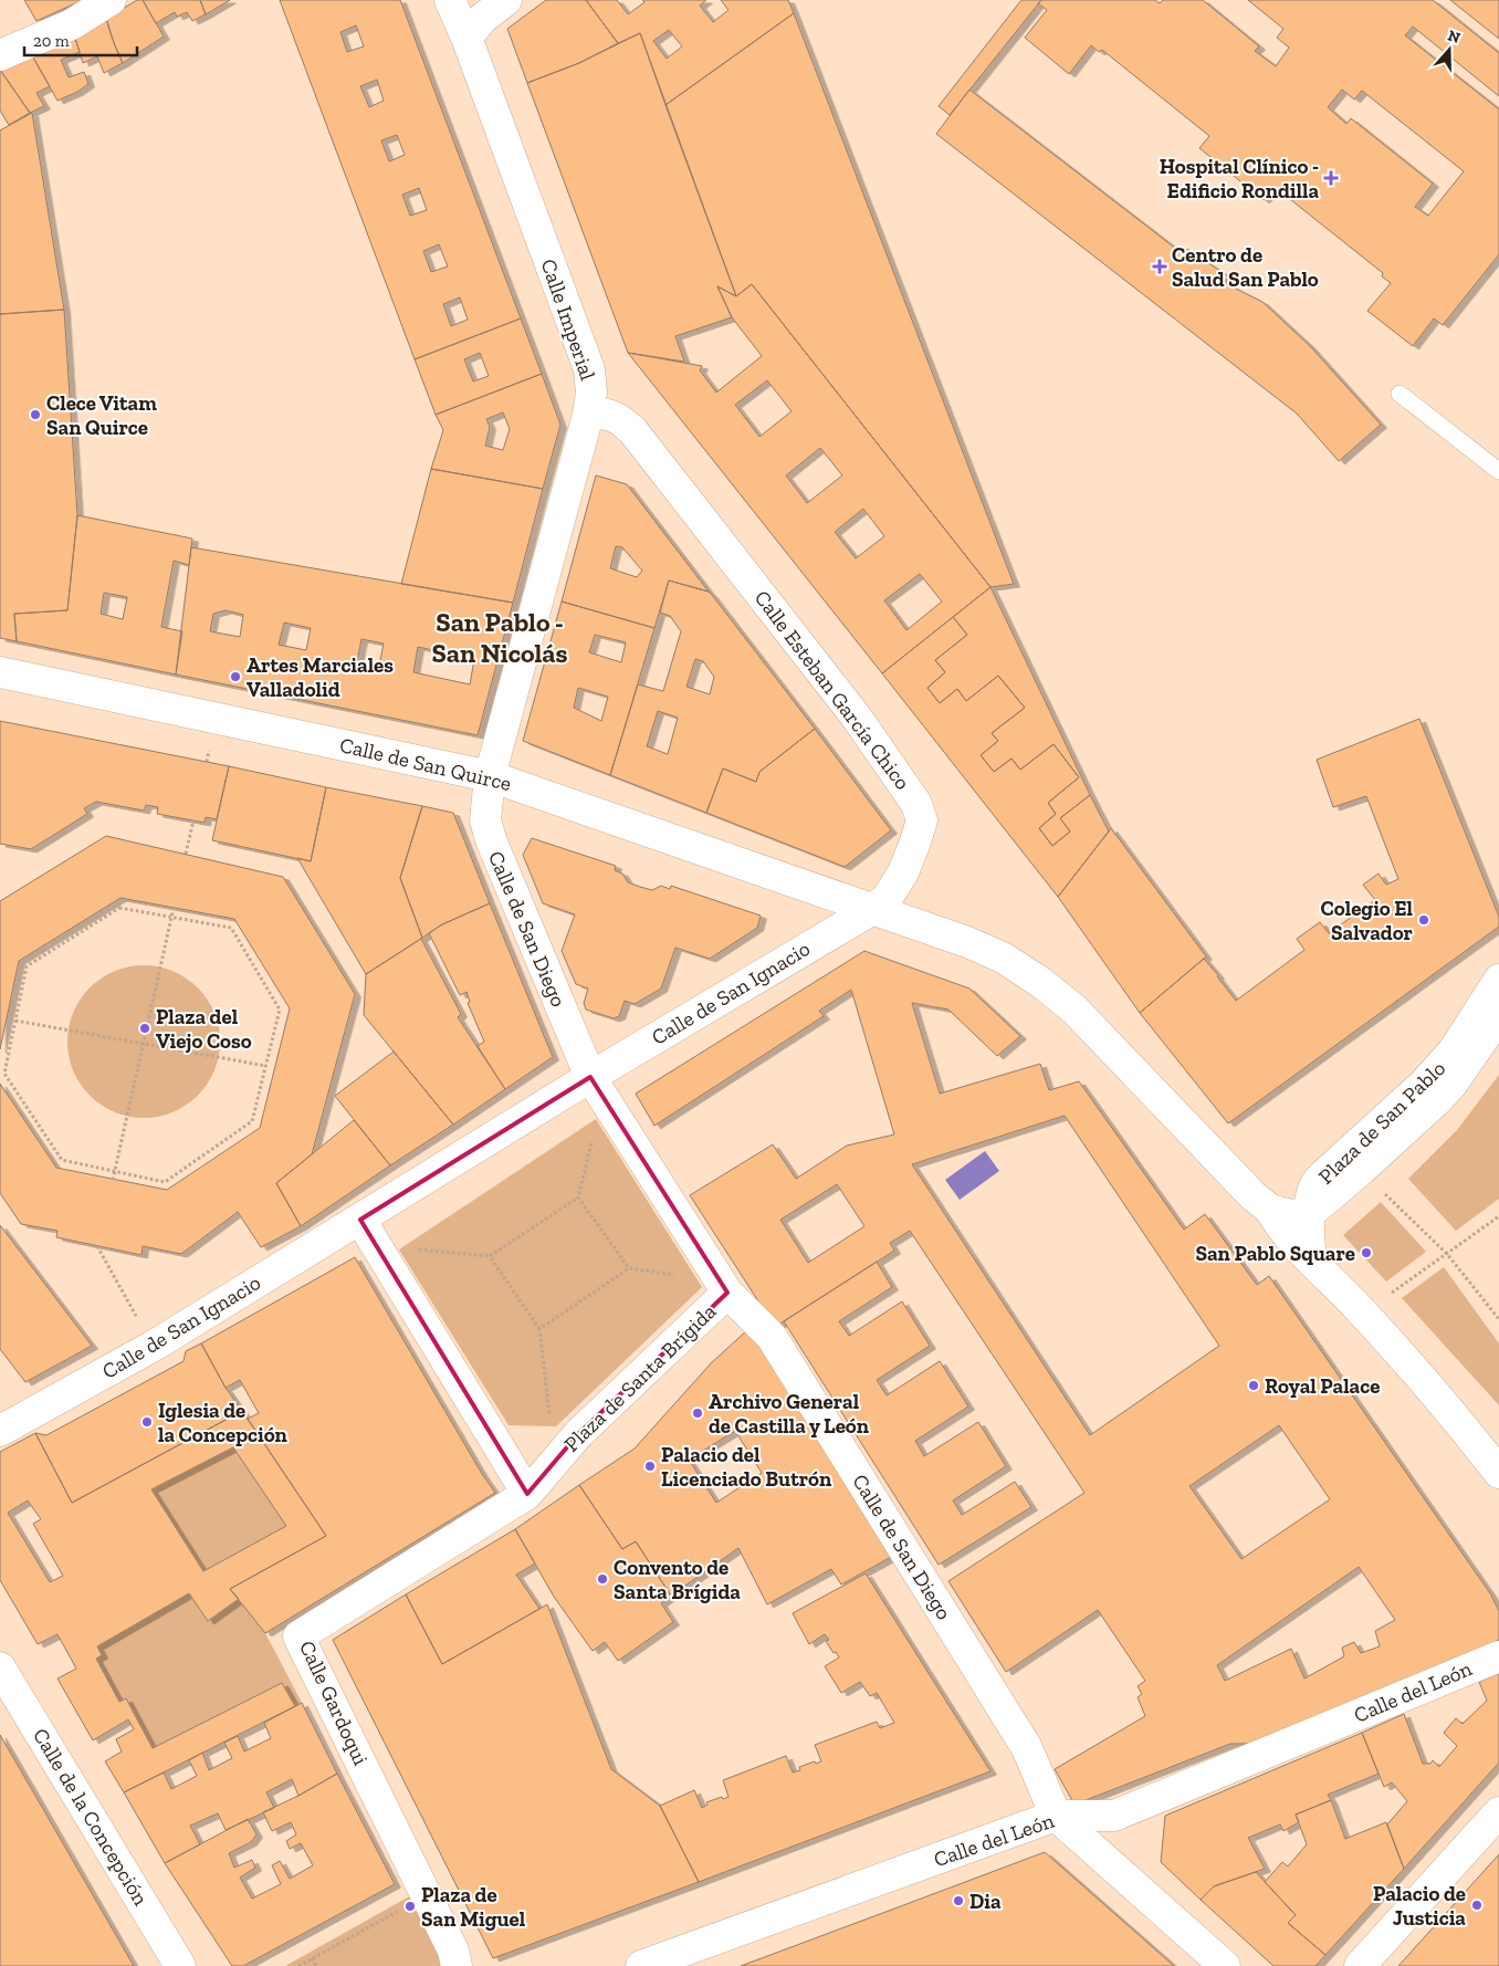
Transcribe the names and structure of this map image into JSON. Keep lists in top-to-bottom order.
{
  "streets": {
    "street": [
      "Calle Imperial",
      "Calle Esteban García Chico",
      "Calle de San Quirce",
      "Calle de San Diego",
      "Calle de San Ignacio",
      "Plaza de San Pablo",
      "Plaza de Santa Brígida",
      "Calle del León",
      "Calle Gardoqui",
      "Calle de la Concepción"
    ]
  },
  "crossings": [
    ["Calle Imperial", "Calle Esteban García Chico"],
    ["Calle Imperial", "Calle de San Quirce"],
    ["Calle Imperial", "Calle de San Diego"],
    ["Calle Esteban García Chico", "Calle de San Quirce"],
    ["Calle Esteban García Chico", "Calle de San Ignacio"],
    ["Calle de San Quirce", "Calle de San Diego"],
    ["Calle de San Quirce", "Calle de San Ignacio"],
    ["Calle de San Diego", "Calle de San Ignacio"],
    ["Calle de San Diego", "Plaza de Santa Brígida"],
    ["Calle de San Diego", "Calle del León"],
    ["Calle de San Ignacio", "Plaza de Santa Brígida"],
    ["Plaza de Santa Brígida", "Calle Gardoqui"]
  ],
  "districts": ["San Pablo - San Nicolás"],
  "places": {
    "health": ["Hospital Clínico - Edificio Rondilla", "Centro de Salud San Pablo"],
    "other": [
      "Clece Vitam San Quirce",
      "Artes Marciales Valladolid",
      "Colegio El Salvador",
      "Plaza del Viejo Coso",
      "San Pablo Square",
      "Royal Palace",
      "Archivo General de Castilla y León",
      "Iglesia de la Concepción",
      "Palacio del Licenciado Butrón",
      "Convento de Santa Brígida",
      "Dia",
      "Palacio de Justicia",
      "Plaza de San Miguel"
    ]
  },
  "scale_bar": "20 m",
  "north": "top"
}
